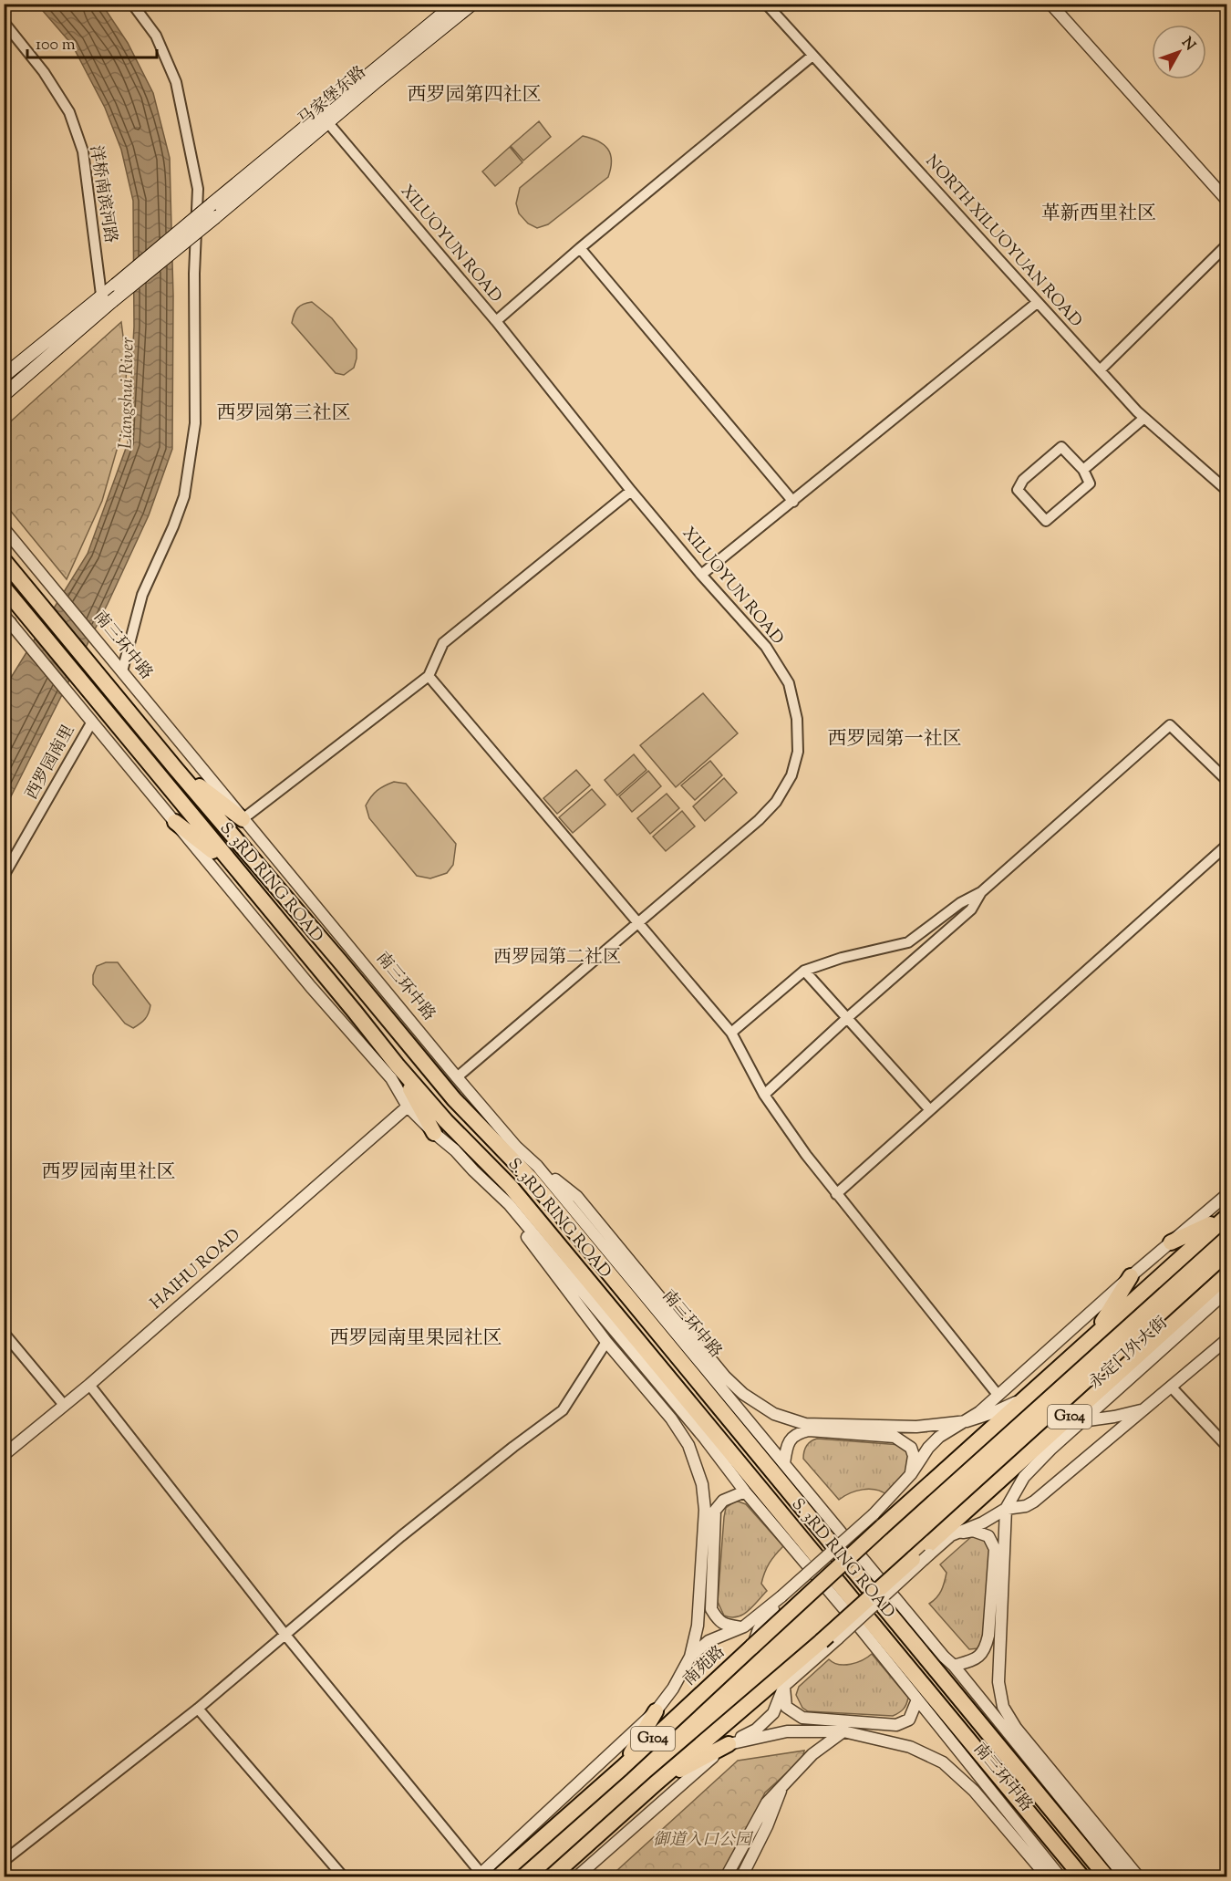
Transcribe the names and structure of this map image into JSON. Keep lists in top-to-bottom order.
{
  "streets": {
    "highway": ["S. 3RD RING ROAD", "G104", "南苑路"],
    "main road": ["马家堡东路"],
    "street": [
      "洋桥南滨河路",
      "NORTH XILUOYUAN ROAD",
      "XILUOYUN ROAD",
      "南三环中路",
      "西罗园南里",
      "HAIHU ROAD",
      "永定门外大街"
    ]
  },
  "crossings": [
    ["马家堡东路", "XILUOYUN ROAD"],
    ["XILUOYUN ROAD", "南三环中路"],
    ["南三环中路", "S. 3RD RING ROAD"],
    ["G104", "南苑路"]
  ],
  "districts": [
    "西罗园第四社区",
    "革新西里社区",
    "西罗园第三社区",
    "西罗园第一社区",
    "西罗园第二社区",
    "西罗园南里社区",
    "西罗园南里果园社区"
  ],
  "water": ["Liangshui River"],
  "parks": ["御道入口公园"],
  "scale_bar": "100 m",
  "north": "top right"
}
